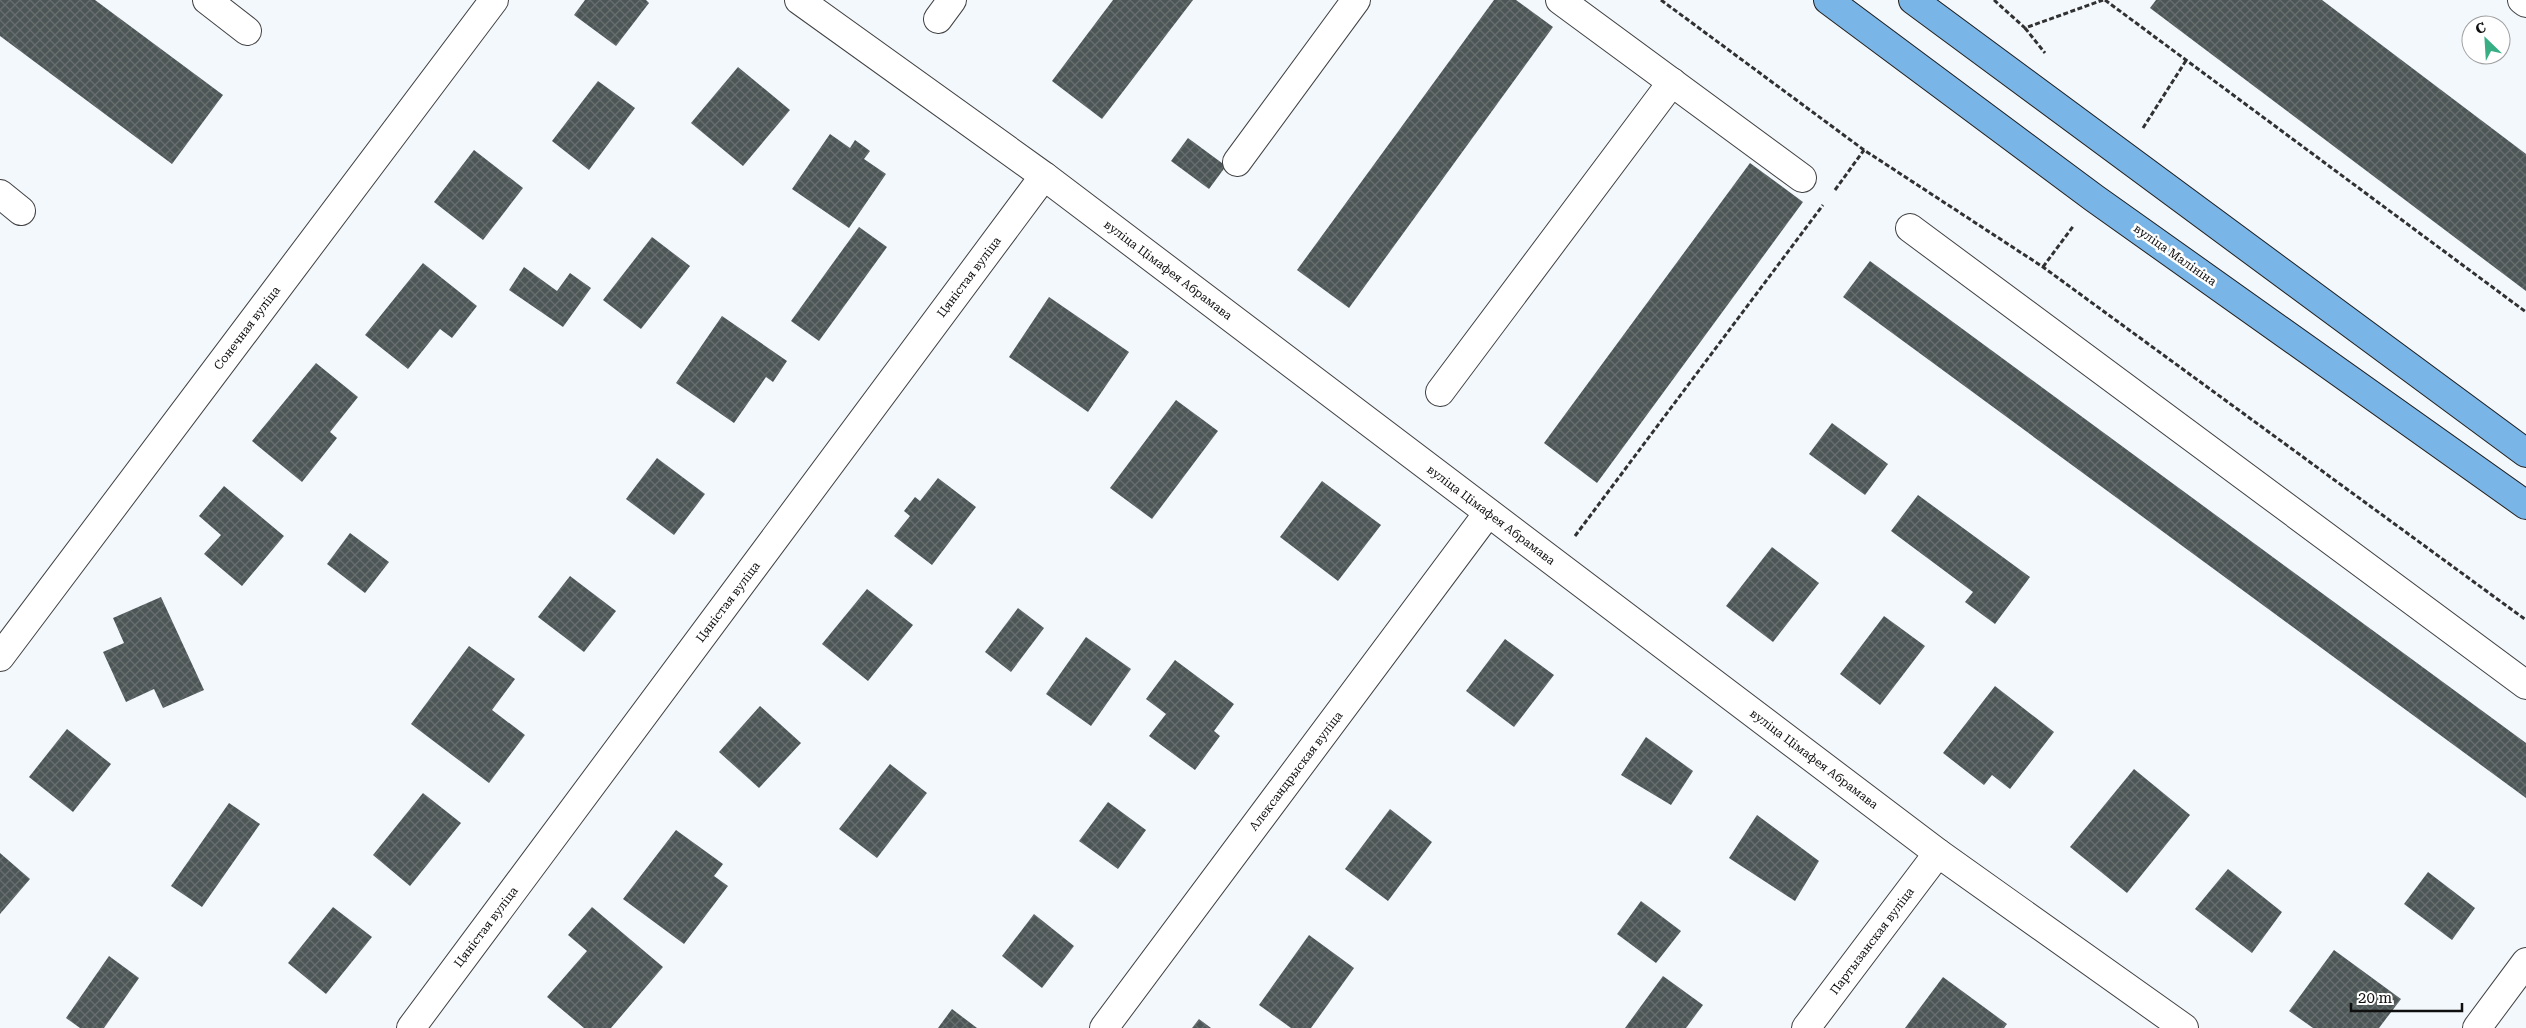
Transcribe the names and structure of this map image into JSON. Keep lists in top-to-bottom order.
{
  "streets": {
    "main road": ["вуліца Малініна"],
    "street": [
      "вуліца Цімафея Абрамава",
      "Цяністая вуліца",
      "Сонечная вуліца",
      "Александрыская вуліца",
      "Партызанская вуліца"
    ]
  },
  "crossings": [
    ["вуліца Цімафея Абрамава", "Цяністая вуліца"],
    ["вуліца Цімафея Абрамава", "Александрыская вуліца"],
    ["вуліца Цімафея Абрамава", "Партызанская вуліца"]
  ],
  "scale_bar": "20 m",
  "north": "top left"
}
